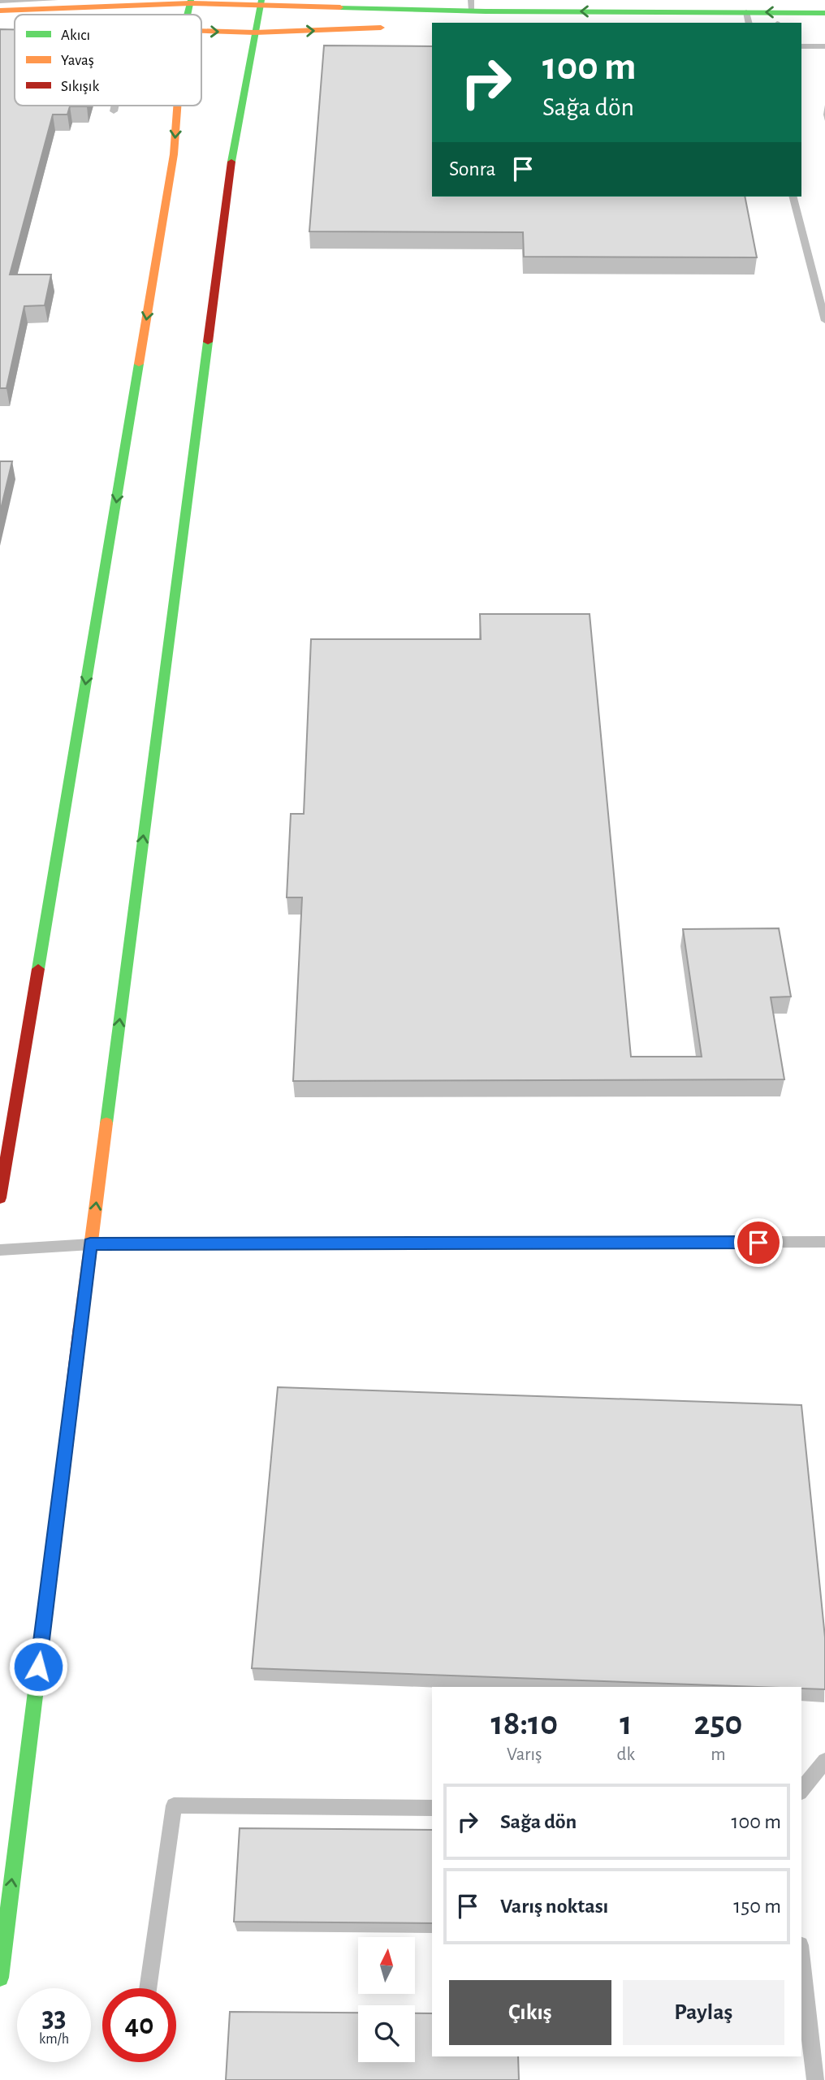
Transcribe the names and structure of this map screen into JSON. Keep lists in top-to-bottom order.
{
  "legend": ["Akıcı", "Yavaş", "Sıkışık"],
  "north": "top",
  "page": {
    "turn": ["100 m", "Sağa dön"],
    "then": "Sonra",
    "eta": [
      "18:10",
      "Varış",
      "1",
      "dk",
      "250",
      "m"
    ],
    "list": [
      {
        "name": "Sağa dön",
        "value": "100 m"
      },
      {
        "name": "Varış noktası",
        "value": "150 m"
      }
    ],
    "buttons": ["Çıkış", "Paylaş"],
    "speed": "33 km/h",
    "limit": "40"
  }
}
